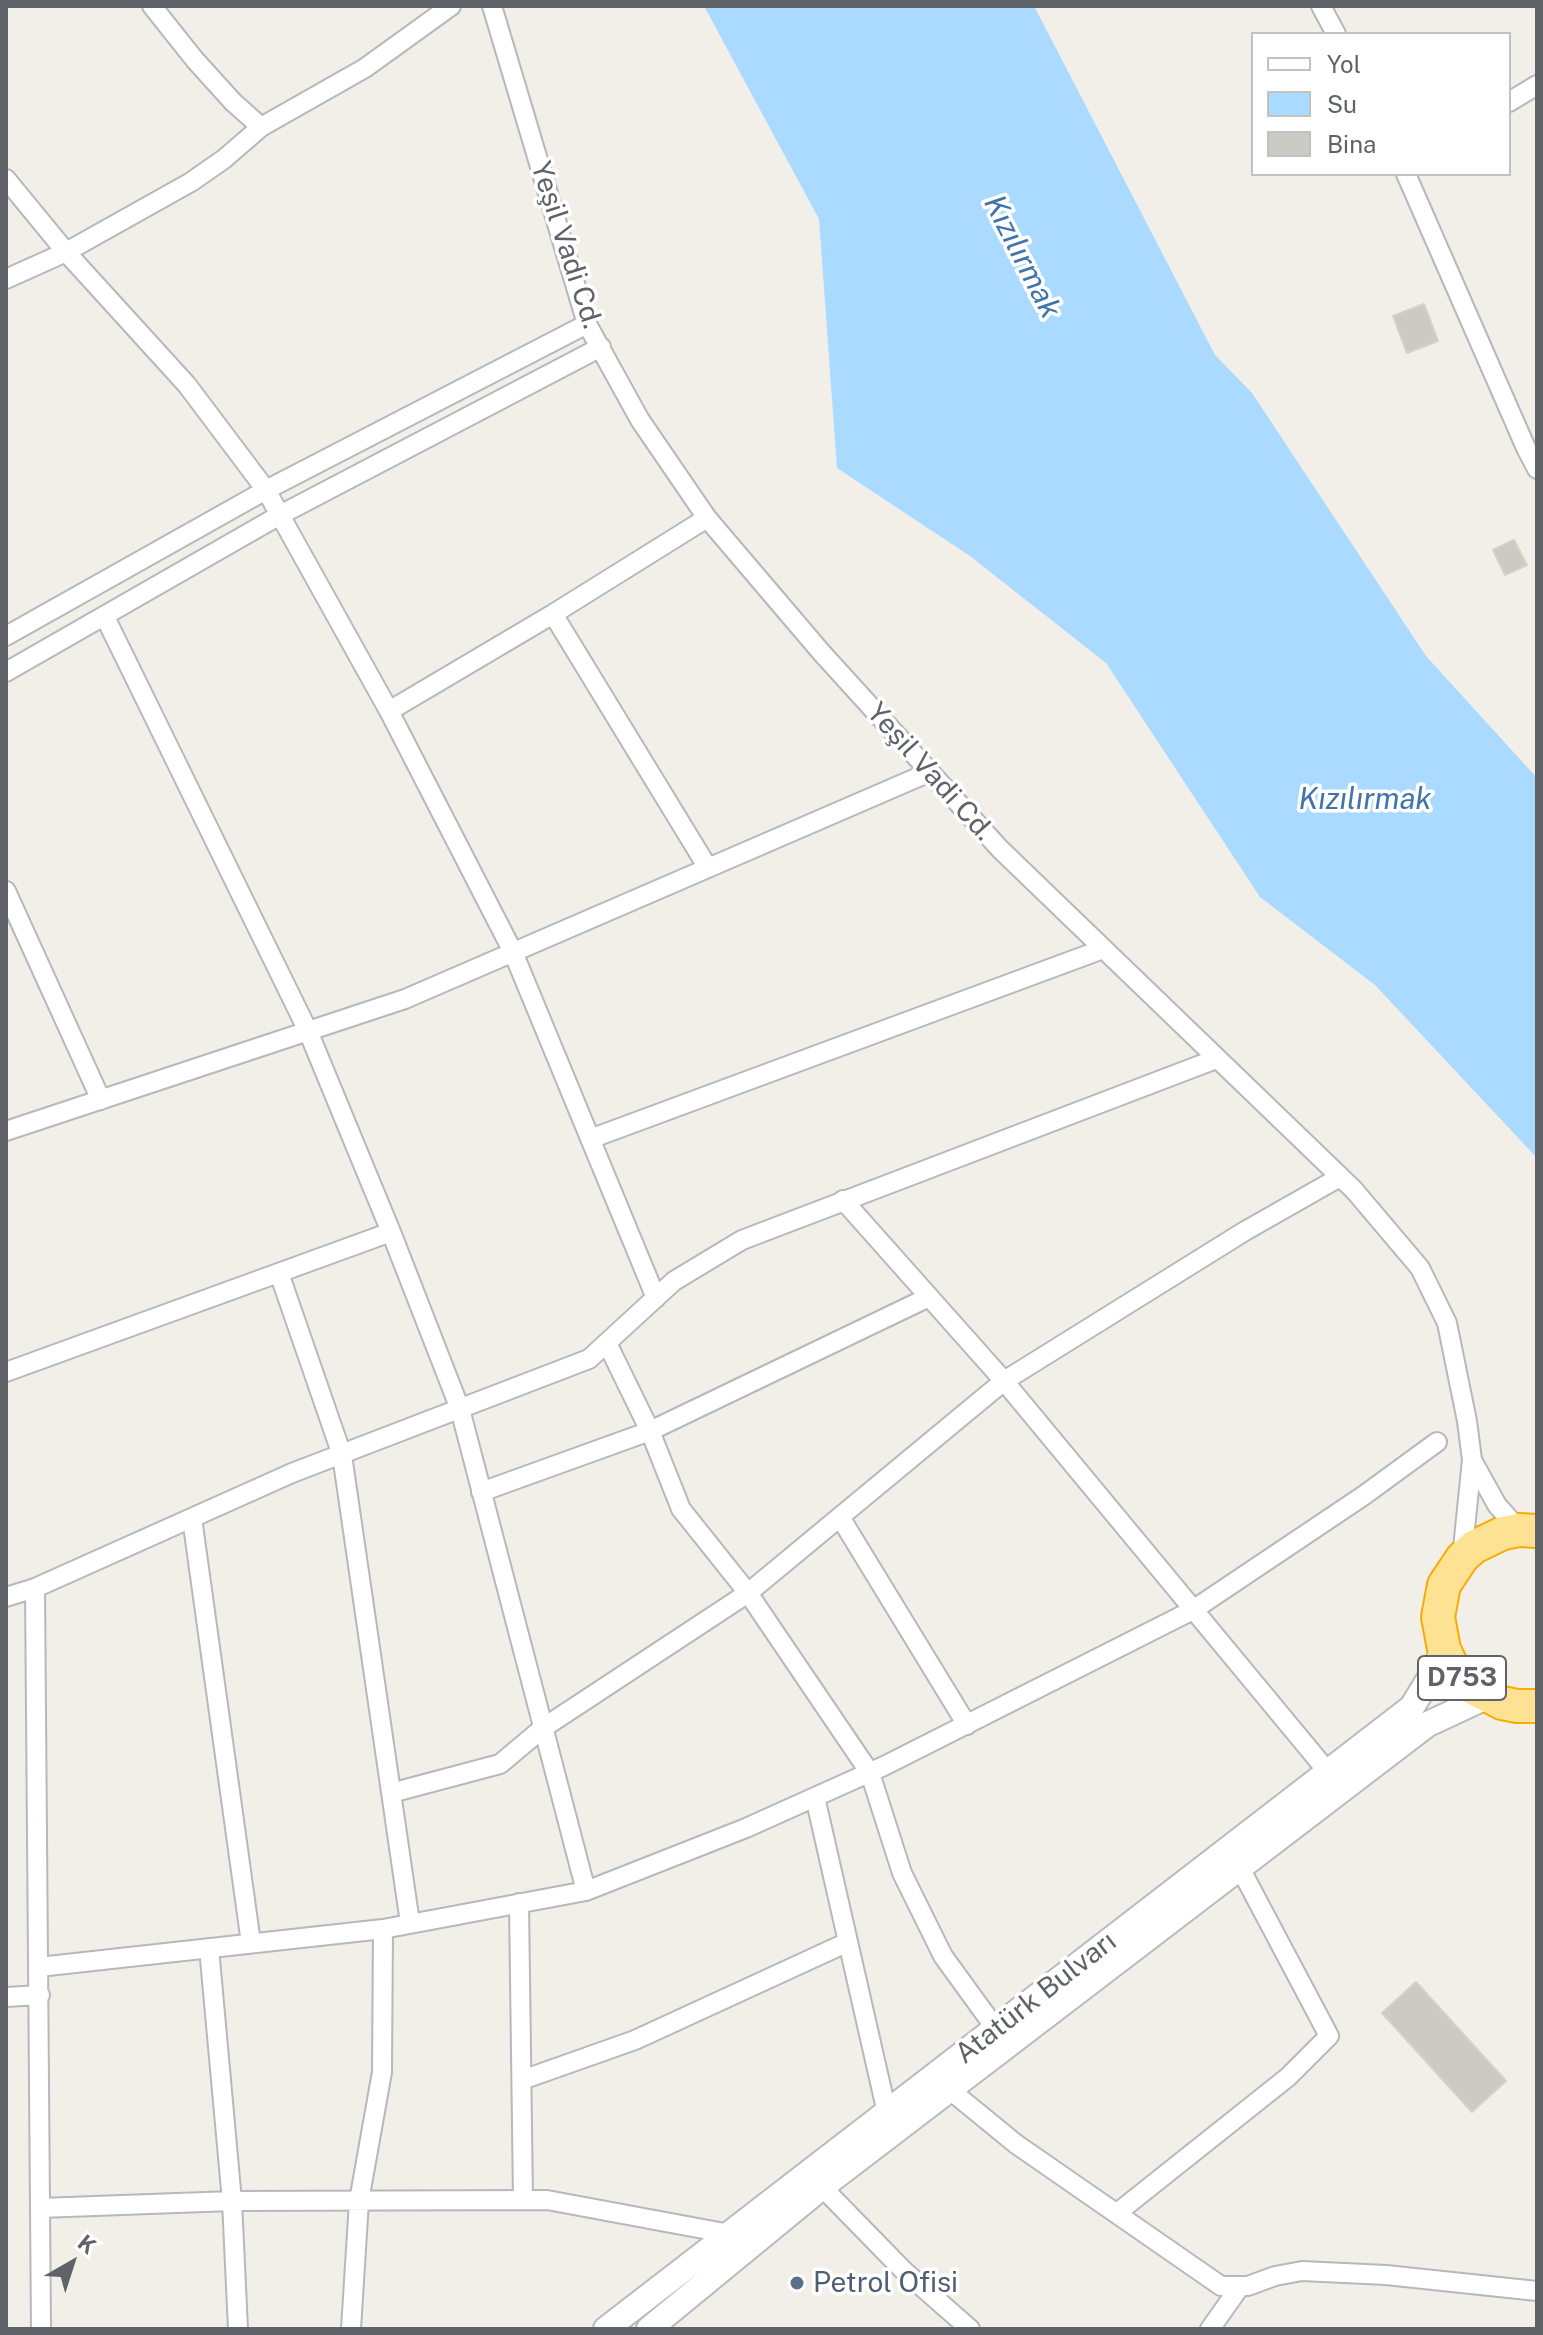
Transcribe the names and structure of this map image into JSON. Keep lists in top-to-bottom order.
{
  "streets": {
    "highway": ["D753"],
    "main road": ["Atatürk Bulvarı"],
    "street": ["Yeşil Vadi Cd."]
  },
  "crossings": [
    ["D753", "Atatürk Bulvarı"]
  ],
  "water": ["Kızılırmak"],
  "places": ["Petrol Ofisi"],
  "legend": ["Yol", "Su", "Bina"],
  "north": "top right"
}
